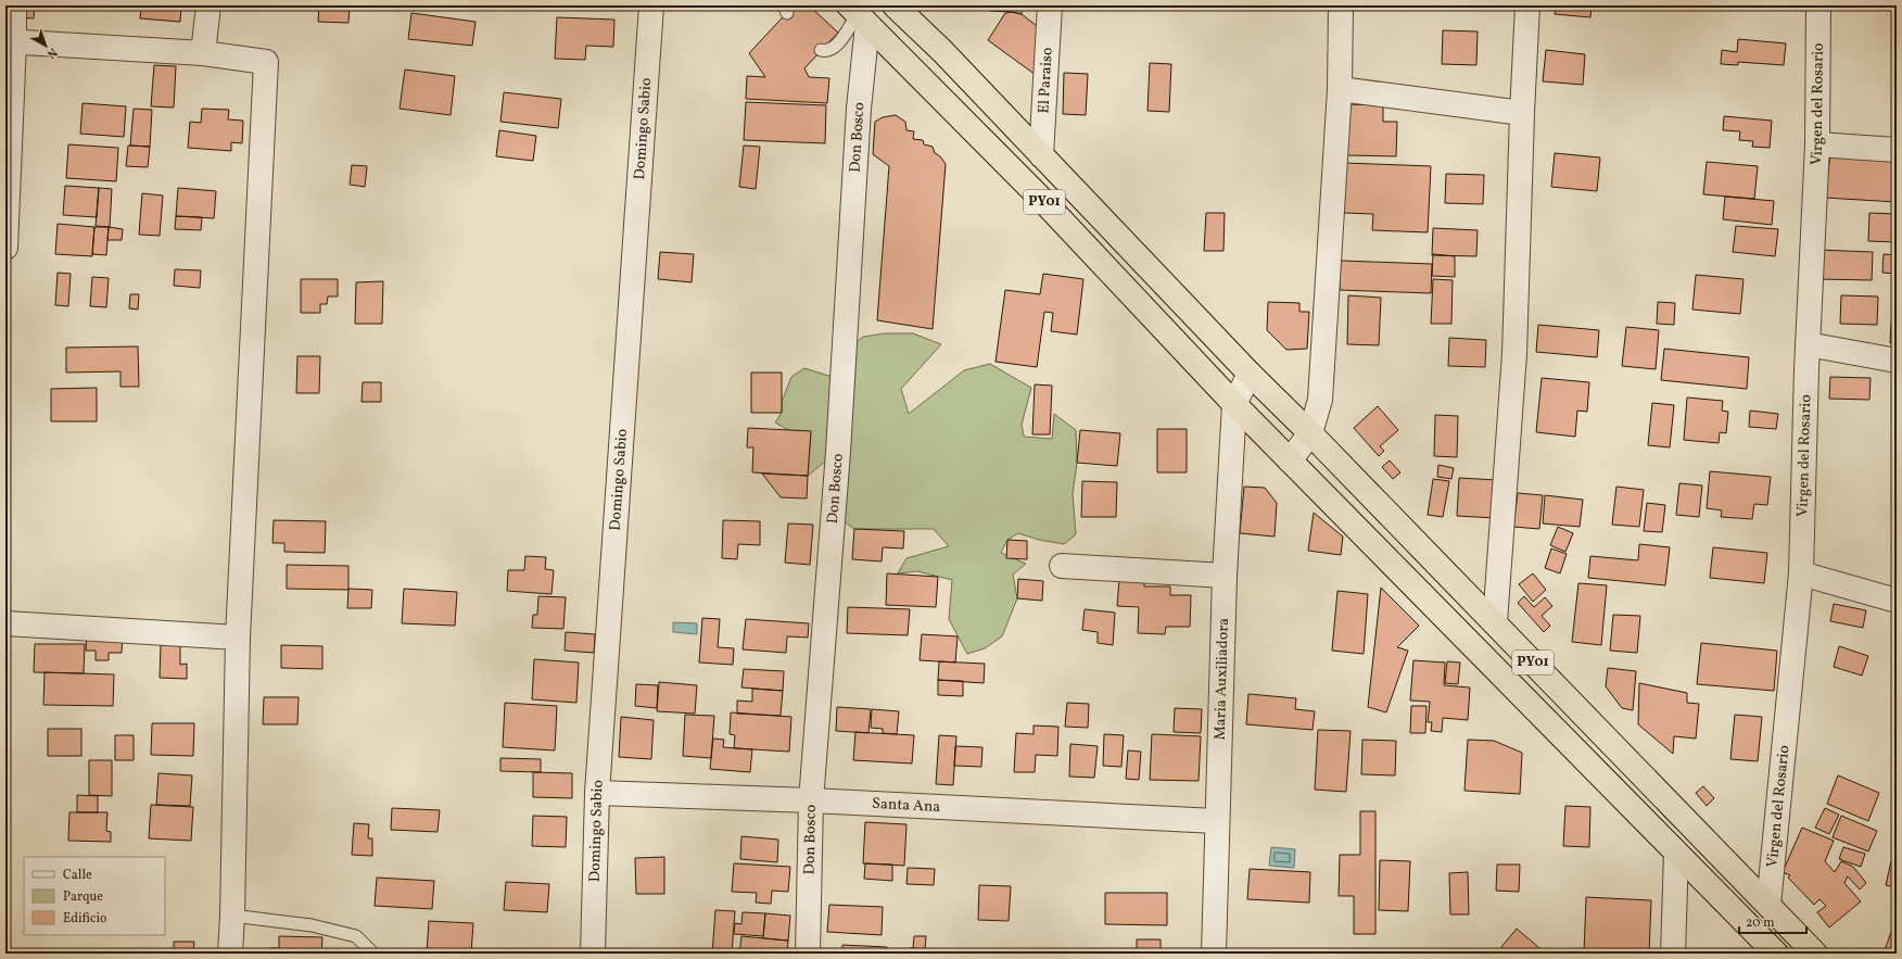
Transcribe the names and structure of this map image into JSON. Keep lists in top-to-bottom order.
{
  "streets": {
    "highway": ["PY01"],
    "street": [
      "El Paraiso",
      "Virgen del Rosario",
      "Domingo Sabio",
      "Don Bosco",
      "Maria Auxiliadora",
      "Santa Ana"
    ]
  },
  "crossings": [
    ["El Paraiso", "PY01"],
    ["Virgen del Rosario", "PY01"],
    ["Domingo Sabio", "Santa Ana"],
    ["Don Bosco", "PY01"],
    ["Don Bosco", "Santa Ana"],
    ["PY01", "Maria Auxiliadora"],
    ["Maria Auxiliadora", "Santa Ana"]
  ],
  "legend": ["Calle", "Parque", "Edificio"],
  "scale_bar": "20 m",
  "north": "bottom right"
}
